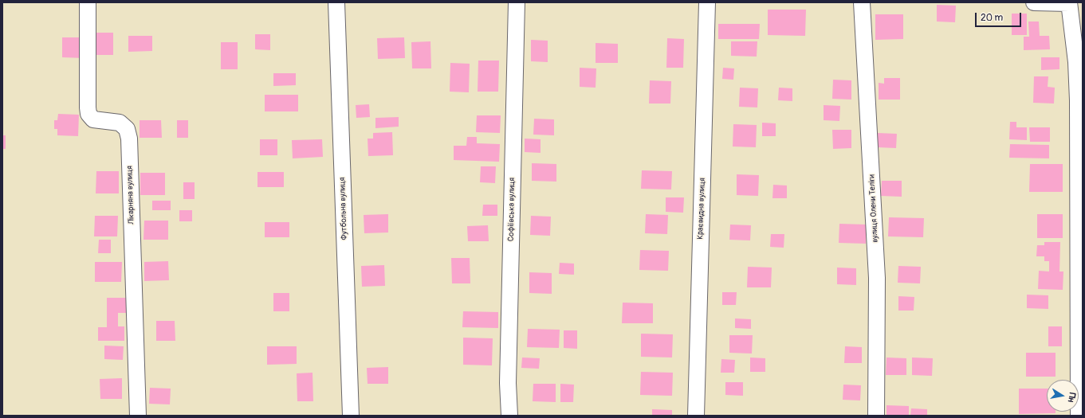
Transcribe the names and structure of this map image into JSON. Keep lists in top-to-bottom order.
{
  "streets": {
    "street": [
      "Лікарняна вулиця",
      "Футбольна вулиця",
      "Краєвидна вулиця",
      "вулиця Олени Теліги",
      "Софіївська вулиця"
    ]
  },
  "scale_bar": "20 m",
  "north": "right"
}
